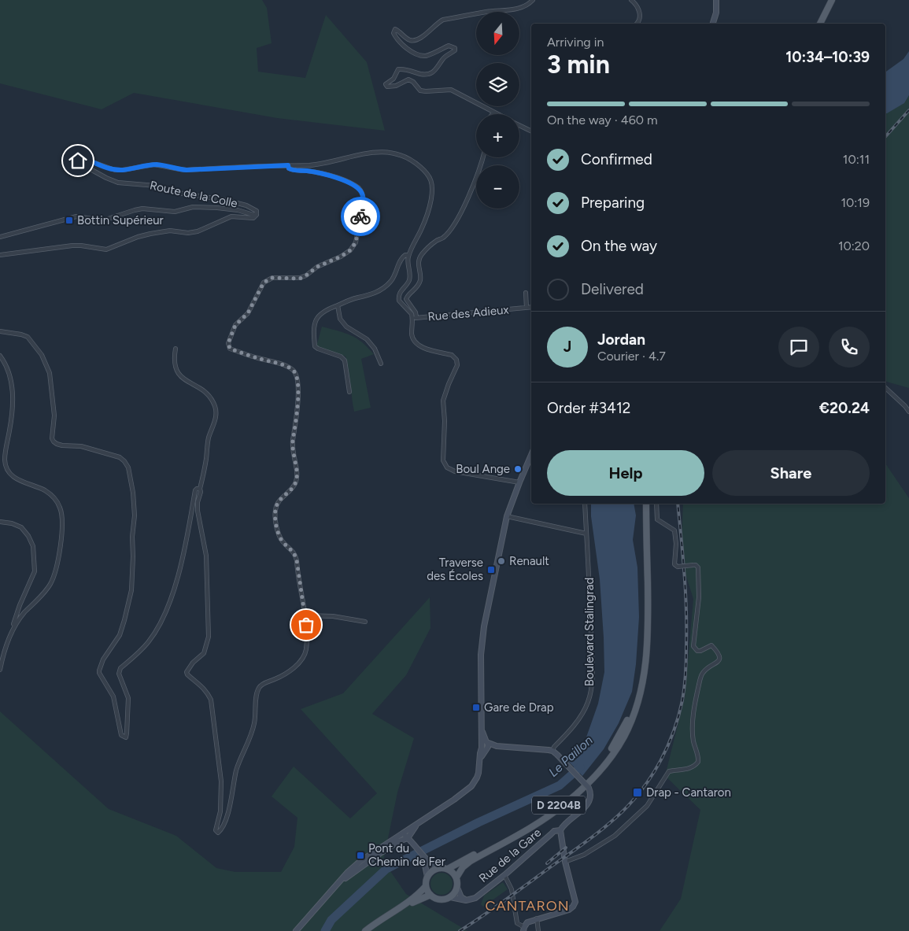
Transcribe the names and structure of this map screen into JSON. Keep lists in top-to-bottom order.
{
  "streets": {
    "main road": ["D 2204B"],
    "street": [
      "Route de la Colle",
      "Rue des Adieux",
      "Boulevard Stalingrad",
      "Rue de la Gare"
    ]
  },
  "crossings": [
    ["Boulevard Stalingrad", "Rue de la Gare"]
  ],
  "districts": ["CANTARON"],
  "water": ["Le Paillon"],
  "places": {
    "transit": [
      "Bottin Supérieur",
      "Traverse des Écoles",
      "Gare de Drap",
      "Drap - Cantaron",
      "Pont du Chemin de Fer"
    ],
    "other": ["Boul Ange", "Renault"]
  },
  "north": "bottom",
  "page": {
    "map_buttons": ["+", "−"],
    "heading": ["3 min", "Arriving in", "10:34–10:39"],
    "panel": [
      "Jordan",
      "Courier · 4.7",
      "Order #3412",
      "€20.24"
    ],
    "bar": "On the way · 460 m",
    "list": [
      ["Confirmed", "10:11"],
      ["Preparing", "10:19"],
      ["On the way", "10:20"],
      "Delivered"
    ],
    "round": "J",
    "buttons": ["Help", "Share"]
  }
}
